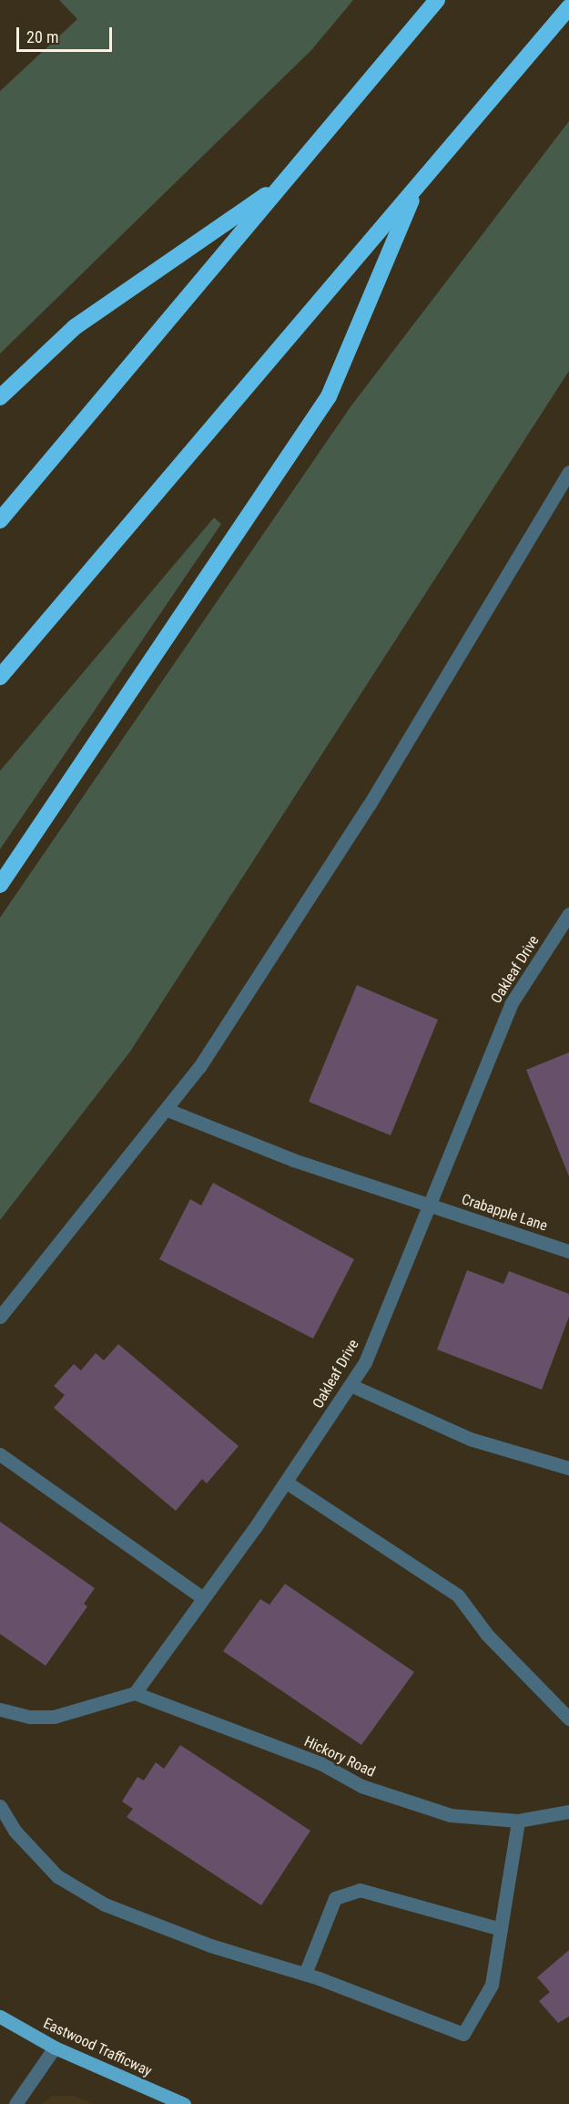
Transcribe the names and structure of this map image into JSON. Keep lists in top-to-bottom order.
{
  "streets": {
    "main road": ["Eastwood Trafficway"],
    "street": ["Oakleaf Drive", "Crabapple Lane", "Hickory Road"]
  },
  "crossings": [
    ["Oakleaf Drive", "Crabapple Lane"],
    ["Oakleaf Drive", "Hickory Road"]
  ],
  "scale_bar": "20 m"
}
